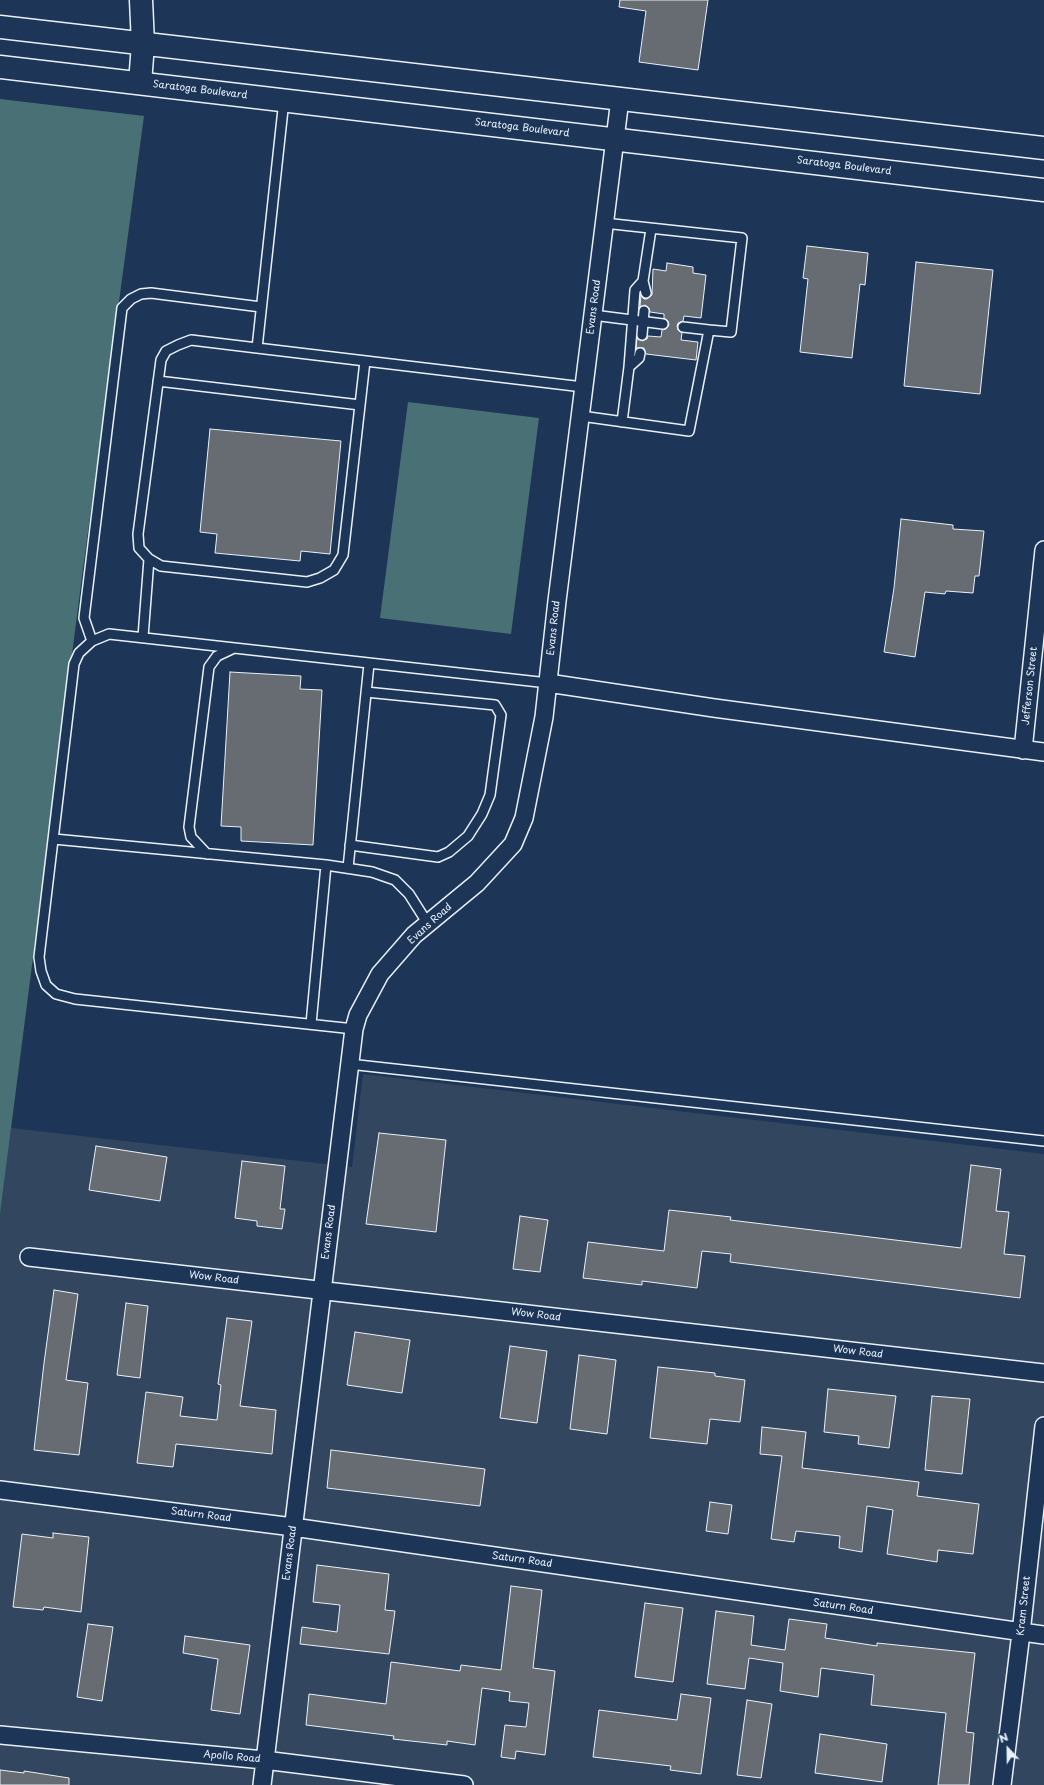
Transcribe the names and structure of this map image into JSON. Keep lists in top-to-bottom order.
{
  "streets": {
    "main road": ["Saratoga Boulevard"],
    "street": [
      "Evans Road",
      "Jefferson Street",
      "Wow Road",
      "Saturn Road",
      "Kram Street",
      "Apollo Road"
    ]
  },
  "crossings": [
    ["Saratoga Boulevard", "Evans Road"],
    ["Evans Road", "Wow Road"],
    ["Evans Road", "Saturn Road"],
    ["Evans Road", "Apollo Road"],
    ["Saturn Road", "Kram Street"]
  ],
  "north": "top"
}
